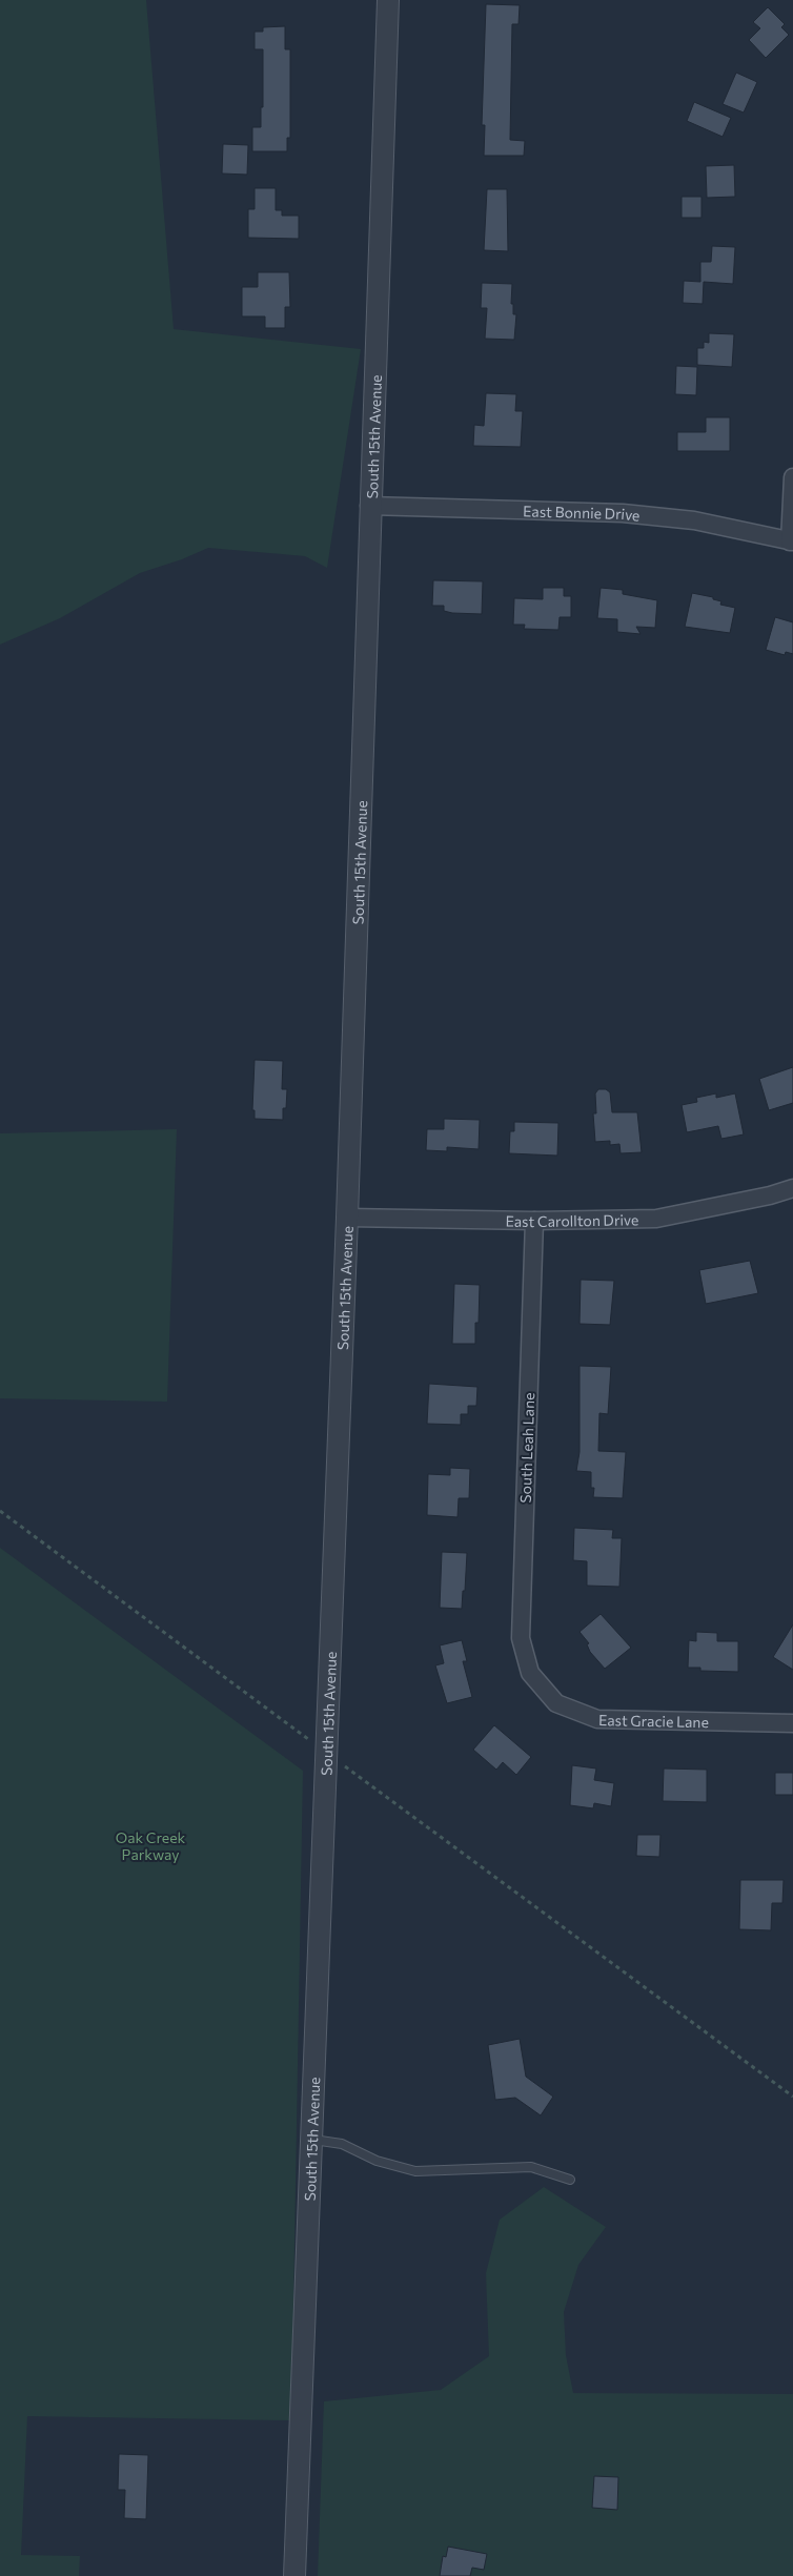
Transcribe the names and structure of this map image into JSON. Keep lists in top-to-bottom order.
{
  "streets": {
    "street": [
      "South 15th Avenue",
      "East Bonnie Drive",
      "East Carollton Drive",
      "South Leah Lane",
      "East Gracie Lane"
    ]
  },
  "crossings": [
    ["South 15th Avenue", "East Bonnie Drive"],
    ["South 15th Avenue", "East Carollton Drive"],
    ["East Carollton Drive", "South Leah Lane"],
    ["South Leah Lane", "East Gracie Lane"]
  ],
  "parks": ["Oak Creek Parkway"]
}
